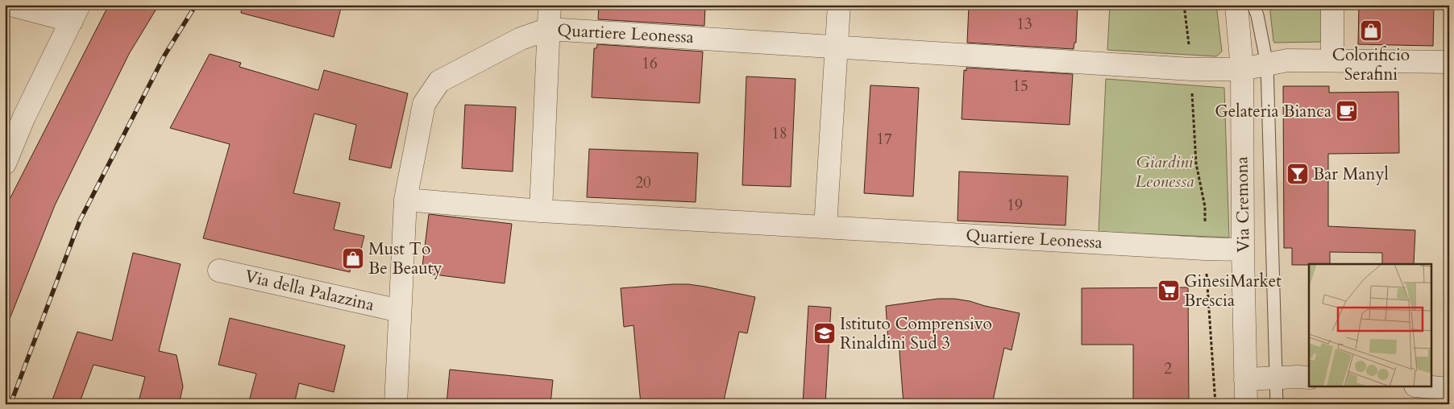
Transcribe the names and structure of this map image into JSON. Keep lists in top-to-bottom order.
{
  "streets": {
    "street": ["Quartiere Leonessa", "Via Cremona", "Via della Palazzina"]
  },
  "crossings": [
    ["Quartiere Leonessa", "Via Cremona"],
    ["Quartiere Leonessa", "Via della Palazzina"]
  ],
  "parks": ["Giardini Leonessa"],
  "places": {
    "shop": ["Colorificio Serafini", "Must To Be Beauty"],
    "cafe": ["Gelateria Bianca"],
    "bar": ["Bar Manyl"],
    "supermarket": ["GinesiMarket Brescia"],
    "school or university": ["Istituto Comprensivo Rinaldini Sud 3"]
  },
  "house_numbers": [
    "13",
    "16",
    "15",
    "18",
    "17",
    "20",
    "19",
    "2"
  ]
}
